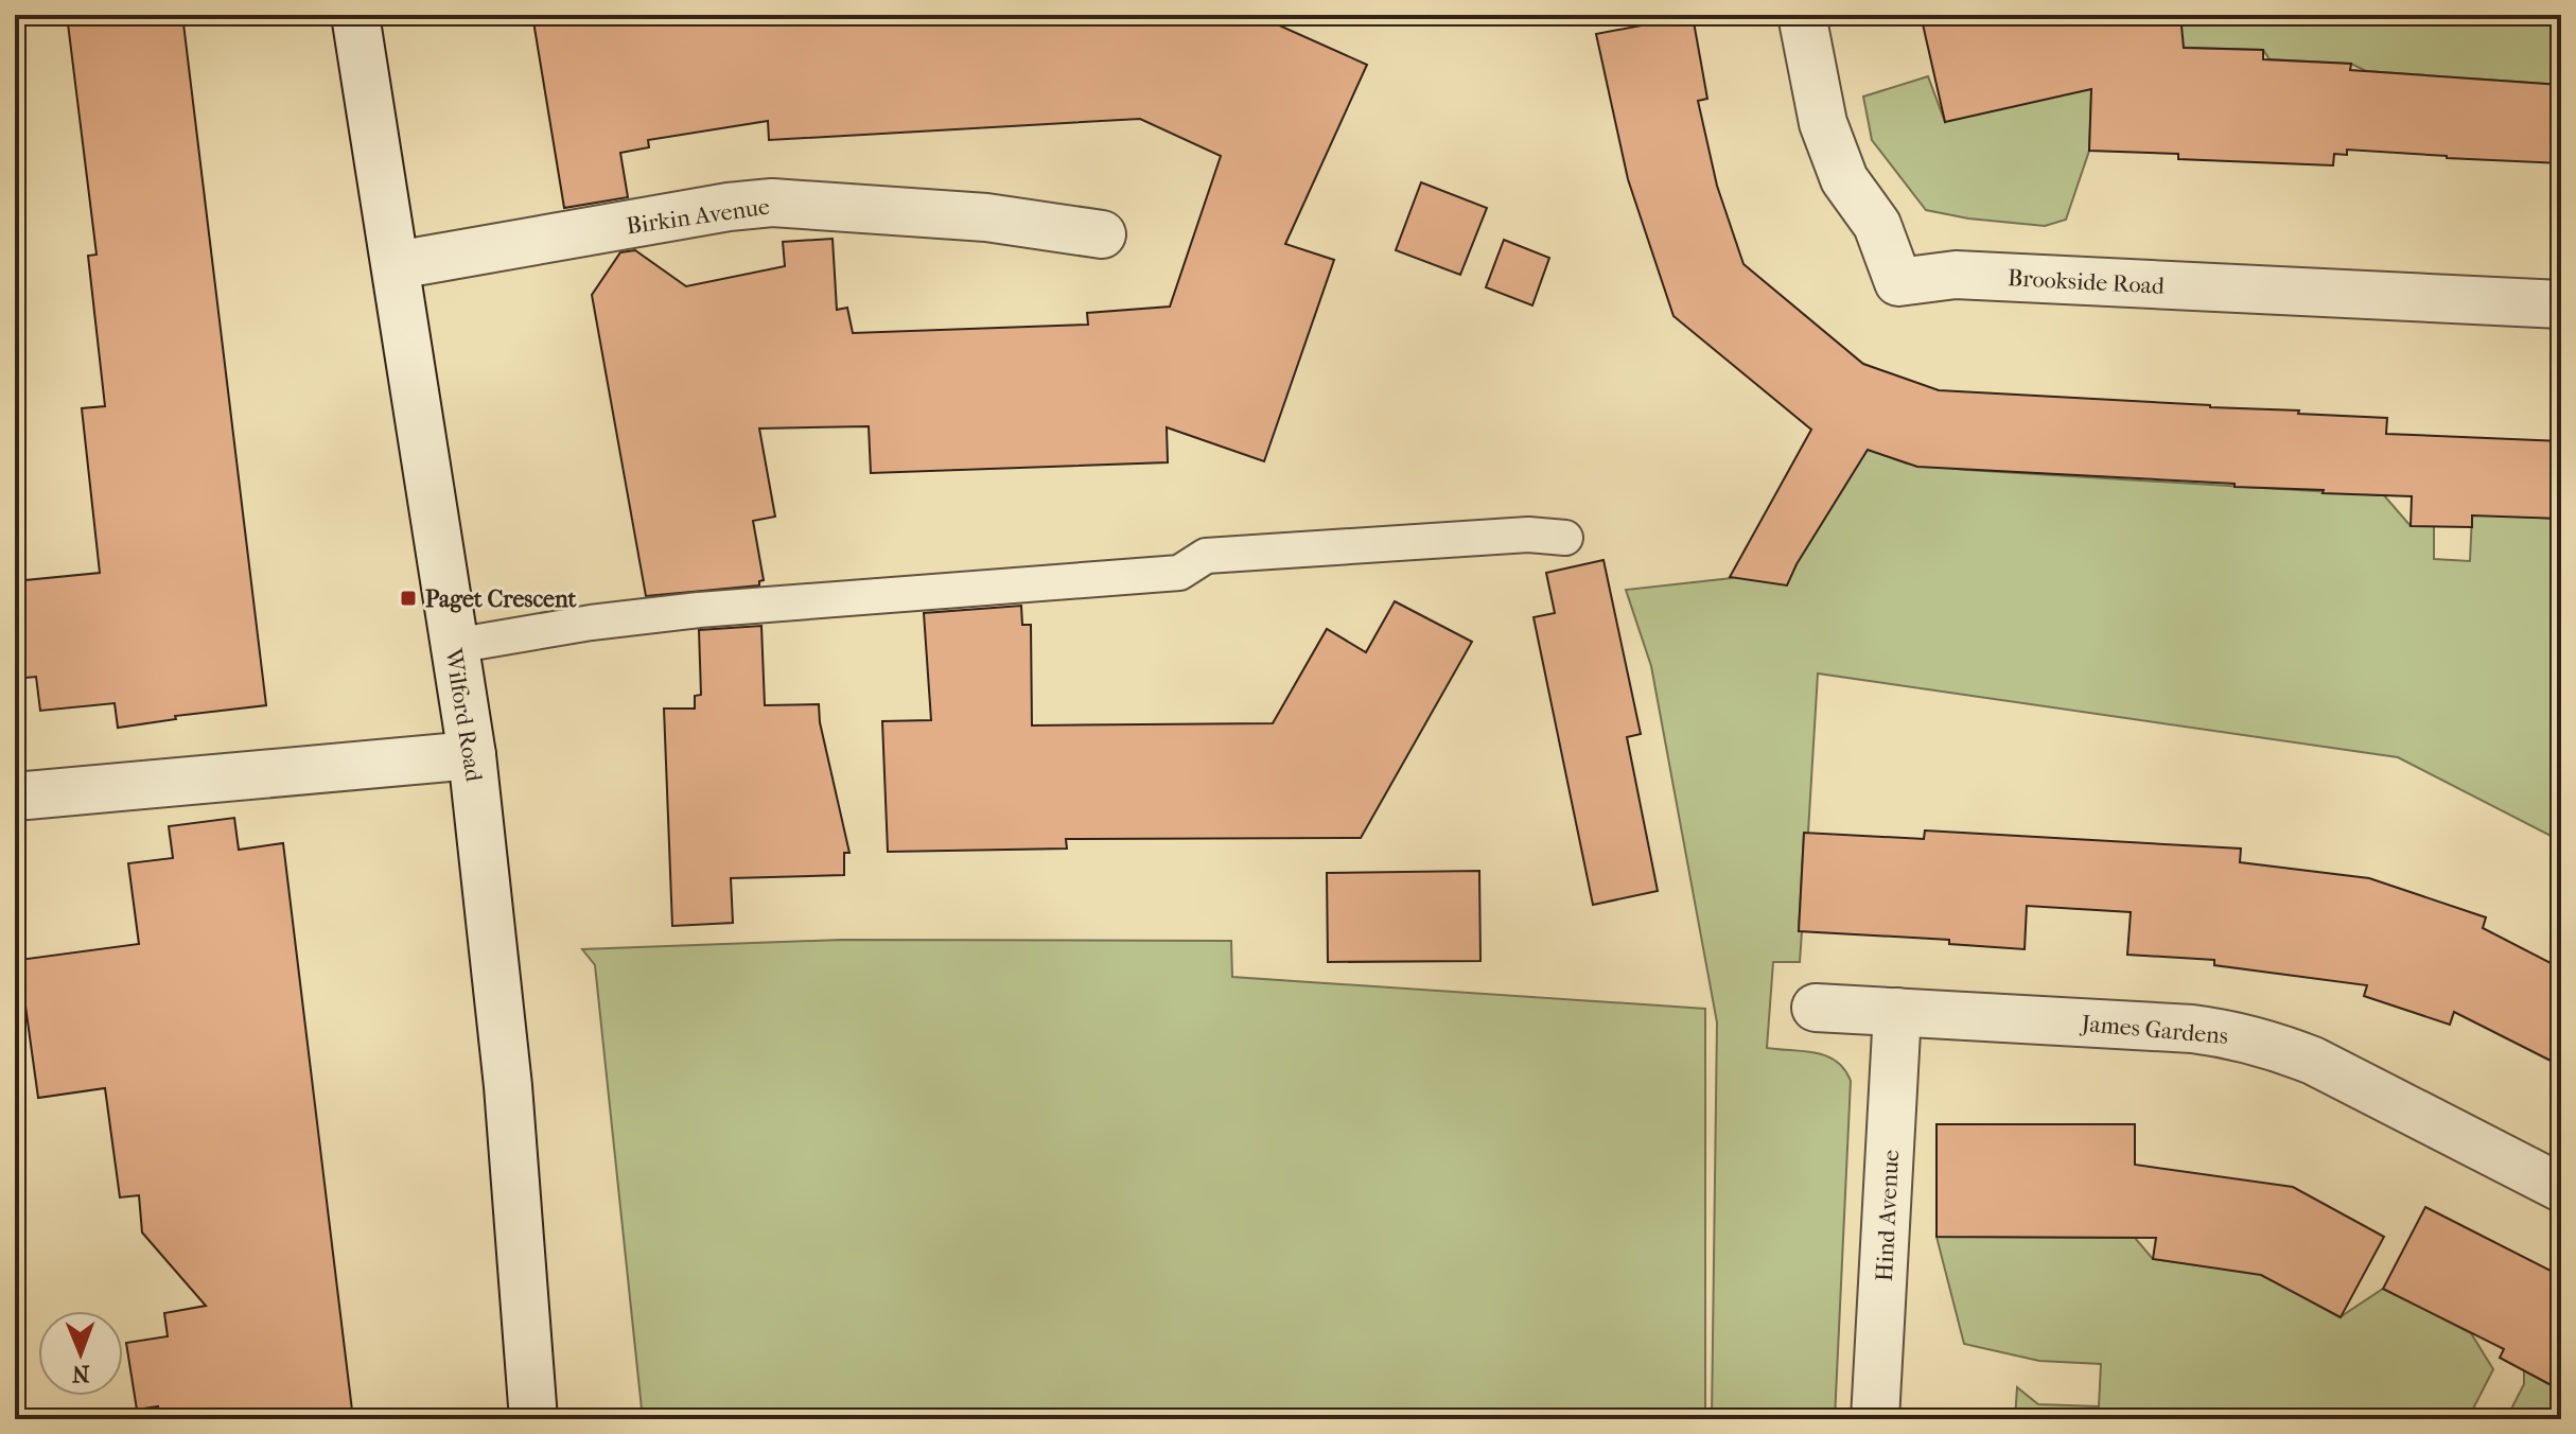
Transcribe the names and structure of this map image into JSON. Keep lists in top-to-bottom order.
{
  "streets": {
    "street": [
      "Birkin Avenue",
      "Brookside Road",
      "Wilford Road",
      "James Gardens",
      "Hind Avenue"
    ]
  },
  "crossings": [
    ["Birkin Avenue", "Wilford Road"],
    ["James Gardens", "Hind Avenue"]
  ],
  "places": {
    "transit": ["Paget Crescent"]
  },
  "north": "bottom"
}
